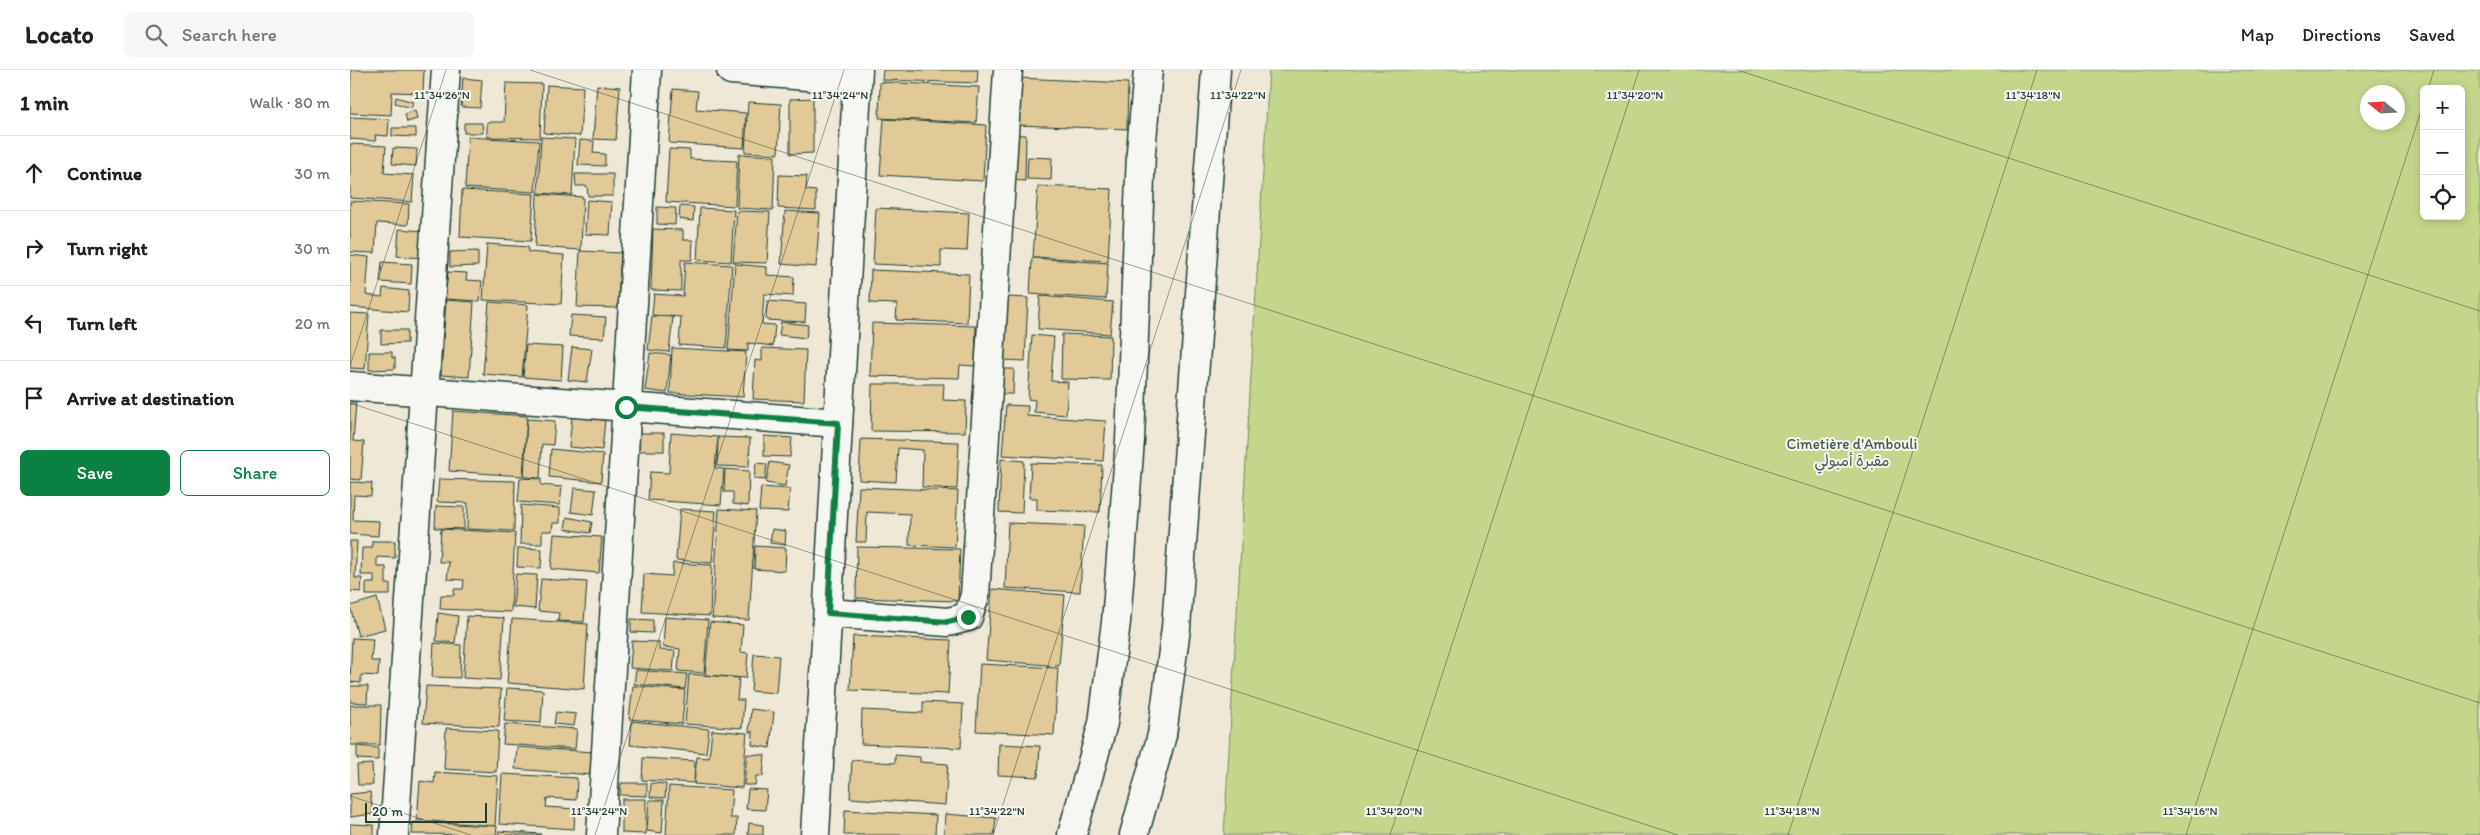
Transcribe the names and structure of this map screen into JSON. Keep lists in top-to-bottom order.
{
  "parks": ["Cimetière d'Ambouli مقبرة أمبولي"],
  "scale_bar": "20 m",
  "north": "left",
  "page": {
    "header": "Locato",
    "search": "Search here",
    "nav": ["Map", "Directions", "Saved"],
    "heading": ["1 min", "Walk · 80 m"],
    "map_buttons": ["+", "−"],
    "list": [
      ["Continue", "30 m"],
      ["Turn right", "30 m"],
      ["Turn left", "20 m"],
      "Arrive at destination"
    ],
    "buttons": ["Save", "Share"],
    "scale": "20 m"
  },
  "coordinates": [
    "11°34'26\"N",
    "11°34'24\"N",
    "11°34'22\"N",
    "11°34'20\"N",
    "11°34'18\"N",
    "11°34'16\"N"
  ]
}
